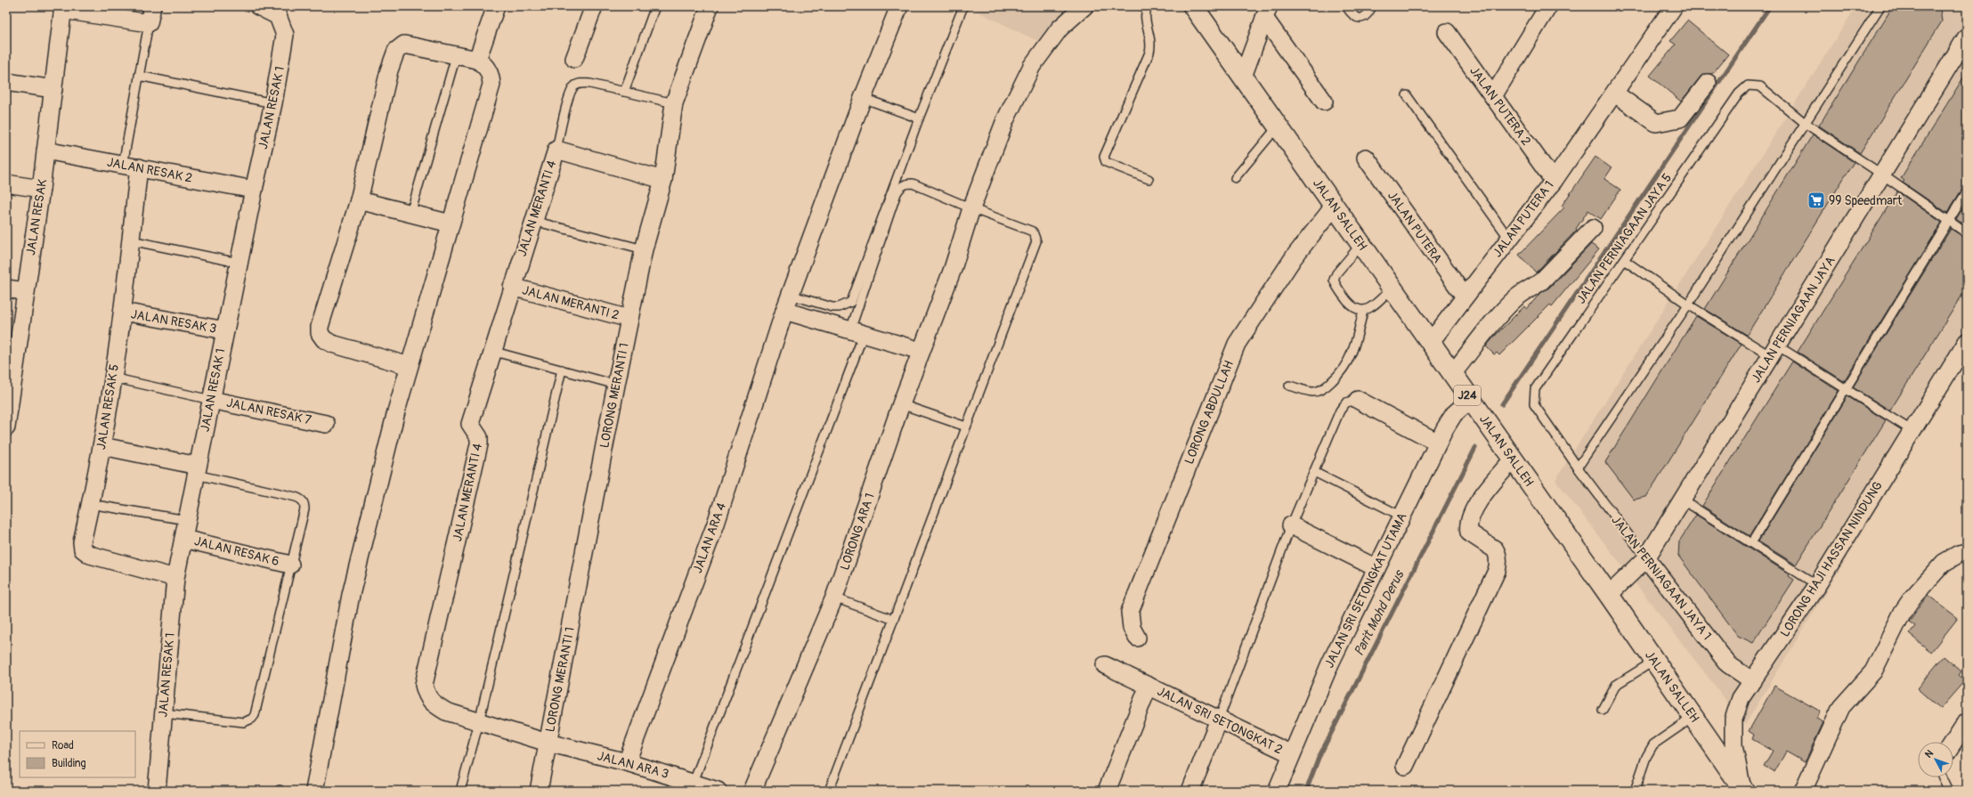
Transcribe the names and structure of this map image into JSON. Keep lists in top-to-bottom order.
{
  "streets": {
    "main road": ["JALAN SALLEH", "J24"],
    "street": [
      "JALAN PUTERA 2",
      "JALAN RESAK 1",
      "JALAN RESAK 2",
      "JALAN MERANTI 4",
      "JALAN RESAK",
      "JALAN PUTERA 1",
      "JALAN PUTERA",
      "JALAN MERANTI 2",
      "JALAN PERNIAGAAN JAYA",
      "JALAN RESAK 3",
      "LORONG MERANTI 1",
      "JALAN RESAK 5",
      "JALAN RESAK 7",
      "LORONG ABDULLAH",
      "LORONG ARA 1",
      "JALAN ARA 4",
      "JALAN RESAK 6",
      "LORONG HAJI HASSAN NINDUNG",
      "JALAN PERNIAGAAN JAYA 1",
      "JALAN SRI SETONGKAT UTAMA",
      "JALAN SRI SETONGKAT 2",
      "JALAN ARA 3"
    ],
    "lane": ["JALAN PERNIAGAAN JAYA 5"]
  },
  "crossings": [
    ["JALAN PUTERA 2", "JALAN PUTERA 1"],
    ["JALAN RESAK 1", "JALAN RESAK 2"],
    ["JALAN RESAK 1", "JALAN RESAK 3"],
    ["JALAN RESAK 1", "JALAN RESAK 5"],
    ["JALAN RESAK 1", "JALAN RESAK 7"],
    ["JALAN RESAK 1", "JALAN RESAK 6"],
    ["JALAN RESAK 2", "JALAN RESAK"],
    ["JALAN RESAK 2", "JALAN RESAK 5"],
    ["JALAN MERANTI 4", "JALAN MERANTI 2"],
    ["JALAN MERANTI 4", "LORONG MERANTI 1"],
    ["JALAN MERANTI 4", "JALAN ARA 3"],
    ["JALAN SALLEH", "JALAN PUTERA 1"],
    ["JALAN SALLEH", "JALAN PERNIAGAAN JAYA"],
    ["JALAN SALLEH", "LORONG ABDULLAH"],
    ["JALAN SALLEH", "LORONG HAJI HASSAN NINDUNG"],
    ["JALAN SALLEH", "JALAN SRI SETONGKAT UTAMA"],
    ["JALAN PUTERA 1", "JALAN PUTERA"],
    ["JALAN PERNIAGAAN JAYA 5", "JALAN PERNIAGAAN JAYA 1"],
    ["JALAN MERANTI 2", "LORONG MERANTI 1"],
    ["JALAN PERNIAGAAN JAYA", "JALAN PERNIAGAAN JAYA 1"],
    ["JALAN RESAK 3", "JALAN RESAK 5"],
    ["LORONG MERANTI 1", "JALAN ARA 3"],
    ["JALAN ARA 4", "JALAN ARA 3"],
    ["LORONG HAJI HASSAN NINDUNG", "JALAN PERNIAGAAN JAYA 1"],
    ["JALAN SRI SETONGKAT UTAMA", "JALAN SRI SETONGKAT 2"]
  ],
  "water": ["Parit Mohd Derus"],
  "places": {
    "supermarket": ["99 Speedmart"]
  },
  "legend": ["Road", "Building"],
  "north": "top left"
}
